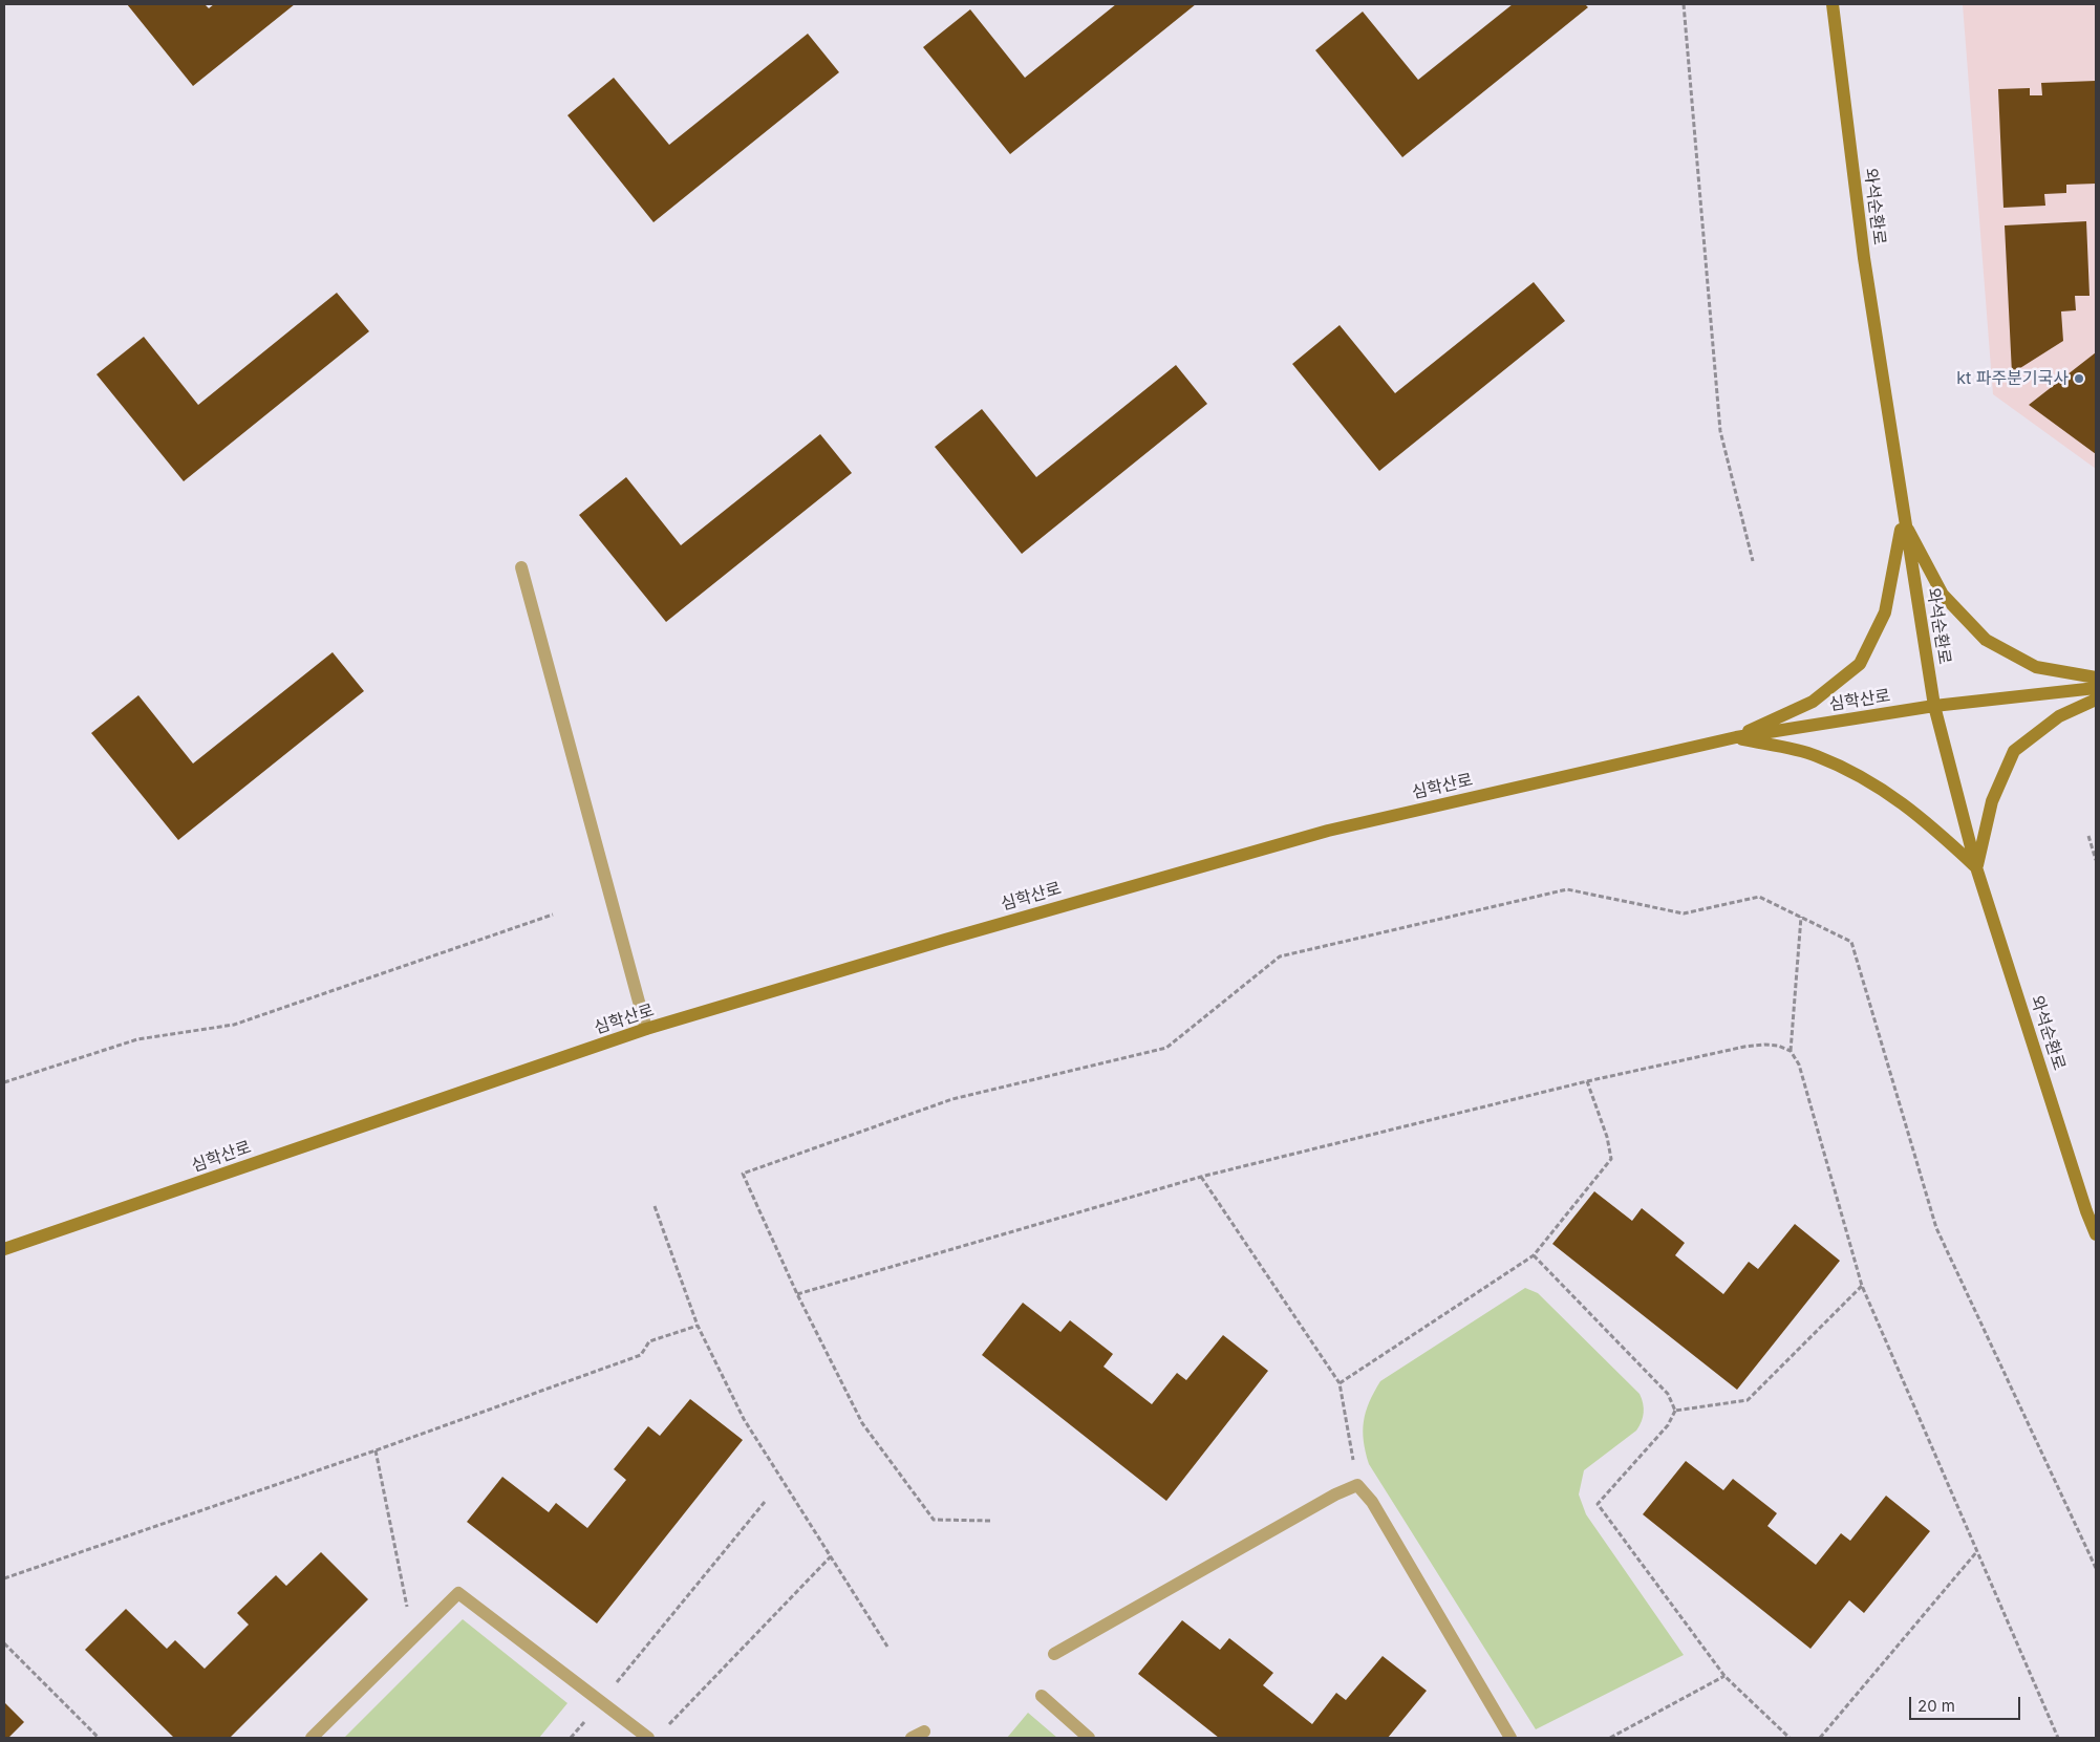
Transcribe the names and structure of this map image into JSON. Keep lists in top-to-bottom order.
{
  "streets": {
    "street": ["와석순환로", "심학산로"]
  },
  "crossings": [
    ["와석순환로", "심학산로"]
  ],
  "places": ["kt 파주분기국사"],
  "scale_bar": "20 m"
}
